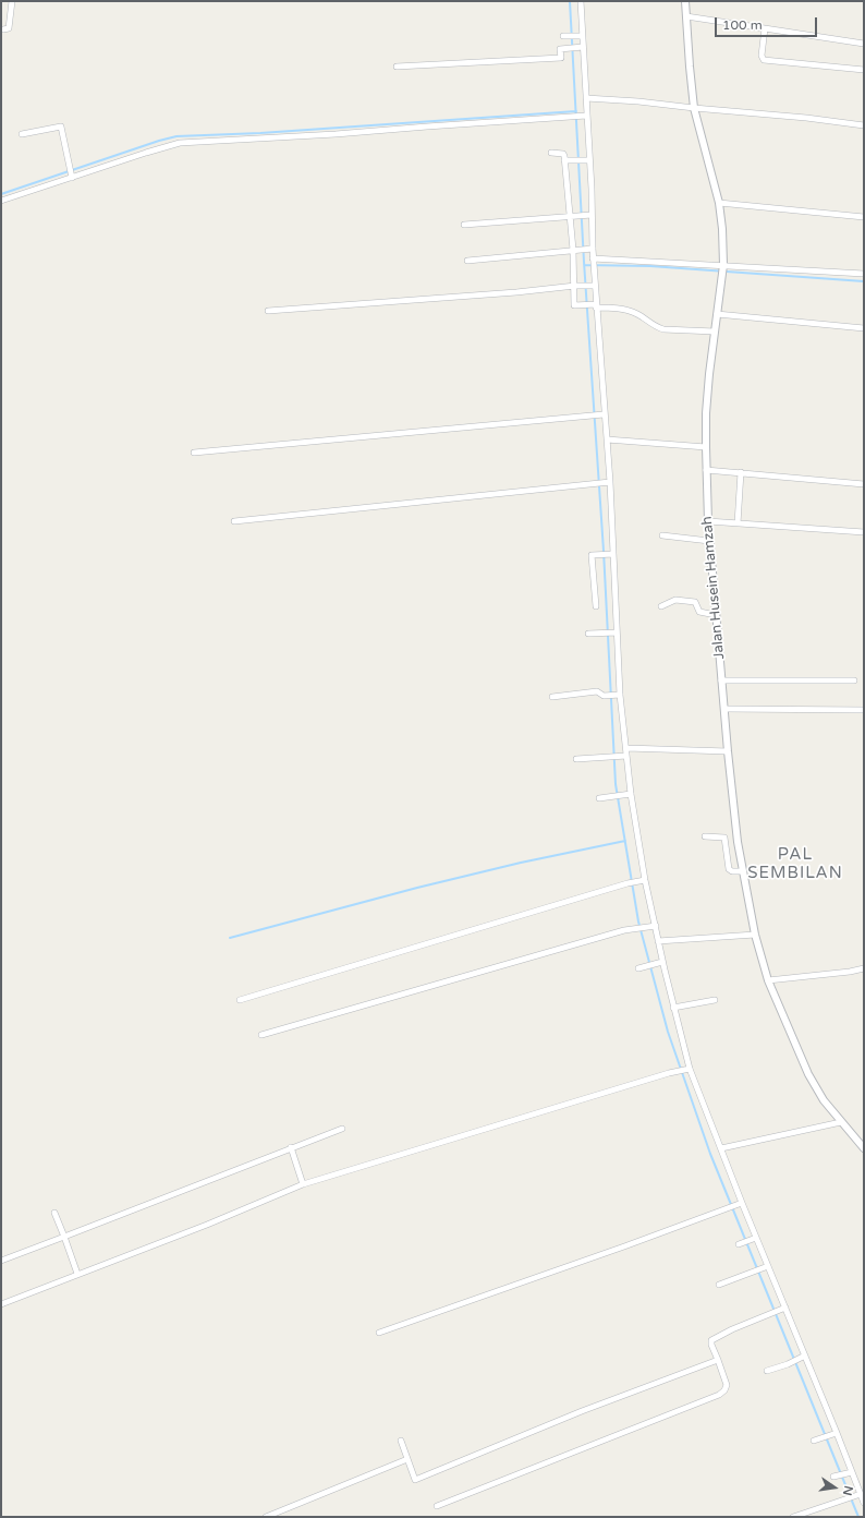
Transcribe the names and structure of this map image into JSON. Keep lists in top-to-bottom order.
{
  "streets": {
    "street": ["Jalan Husein Hamzah"]
  },
  "districts": ["PAL SEMBILAN"],
  "scale_bar": "100 m",
  "north": "right"
}
